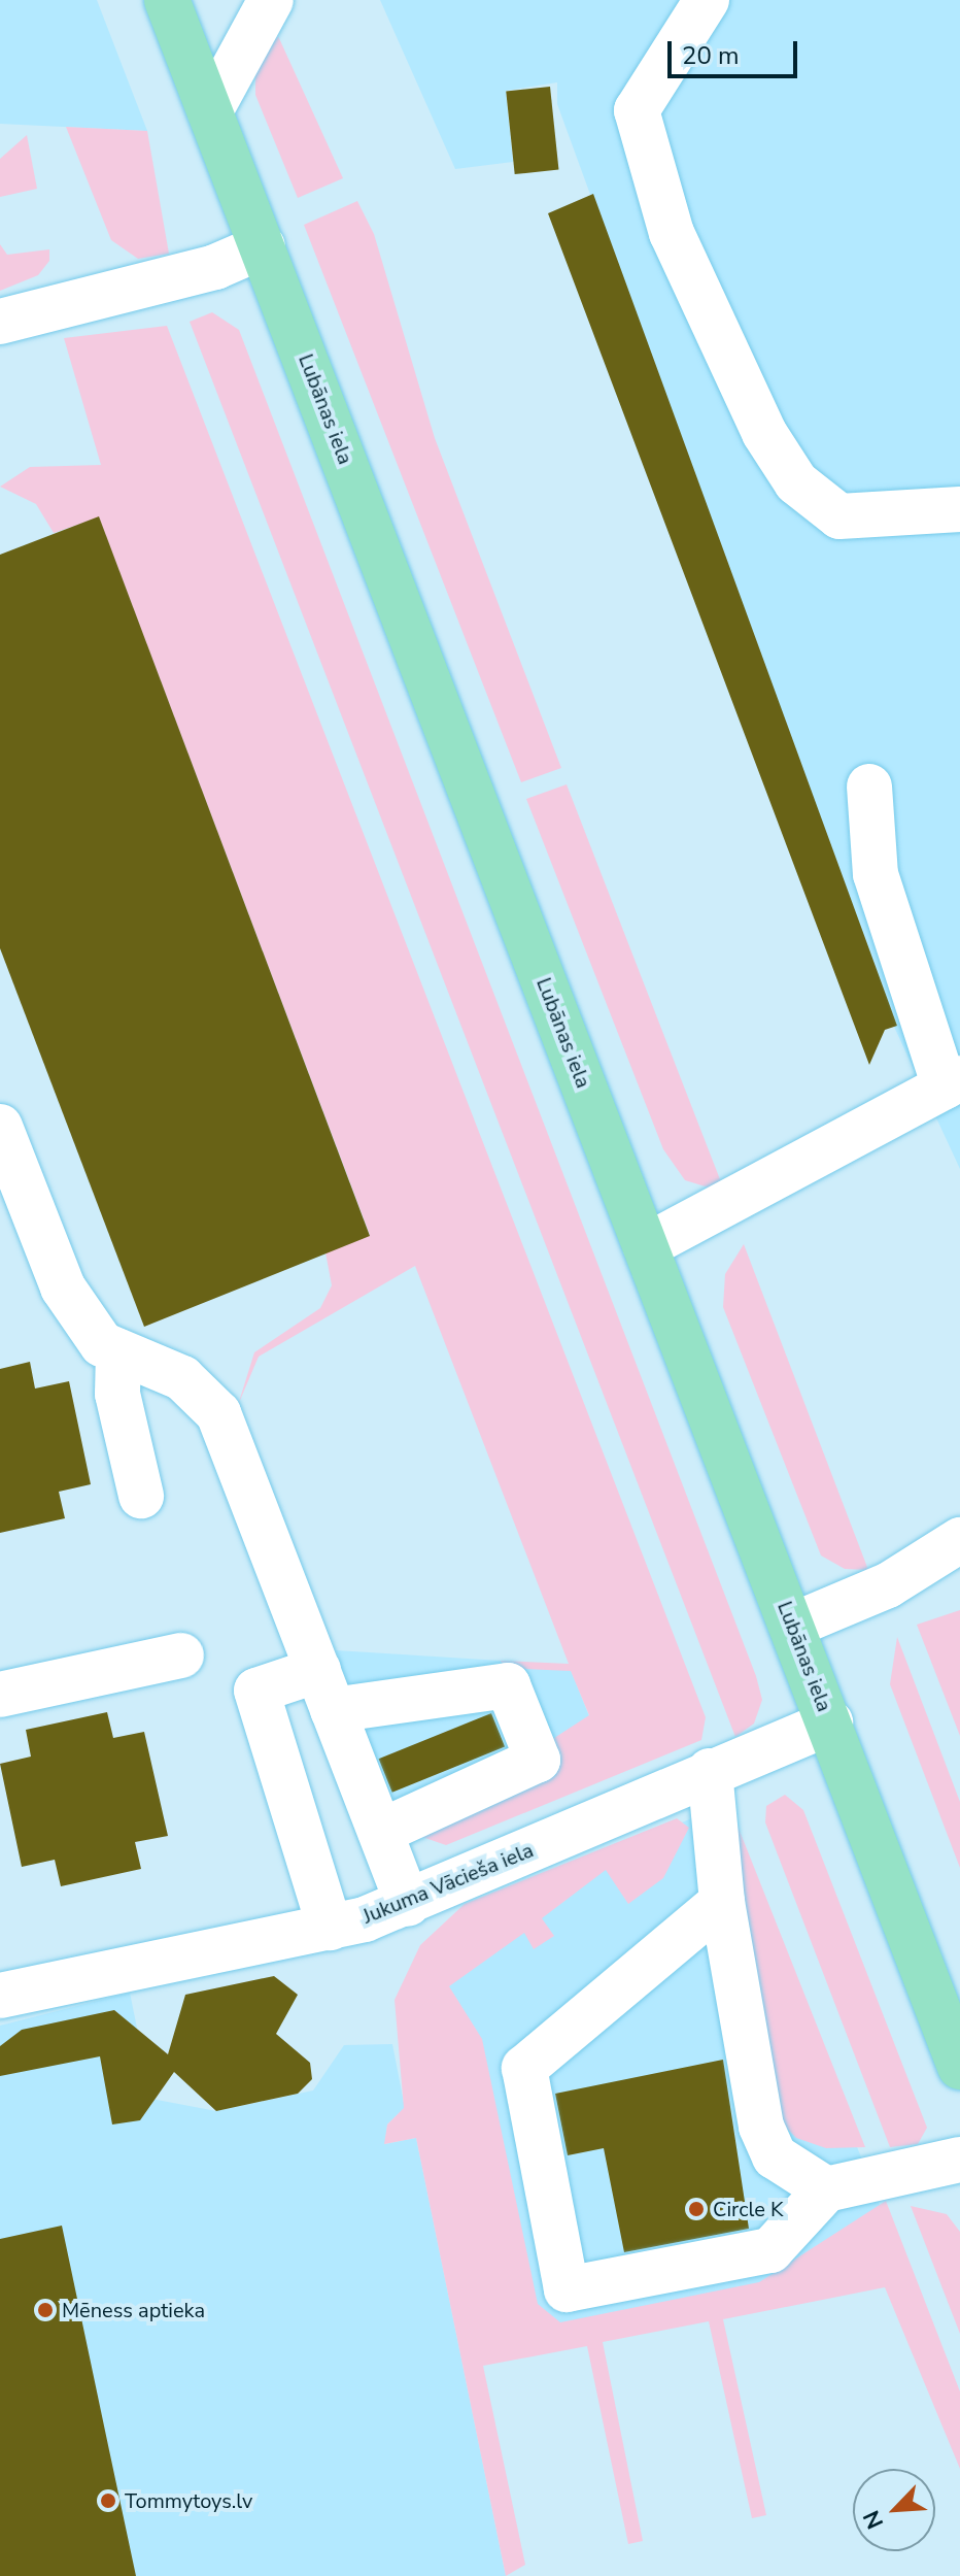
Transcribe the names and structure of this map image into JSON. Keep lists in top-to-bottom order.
{
  "streets": {
    "main road": ["Lubānas iela"],
    "street": ["Jukuma Vācieša iela"]
  },
  "crossings": [
    ["Lubānas iela", "Jukuma Vācieša iela"]
  ],
  "places": ["Circle K", "Mēness aptieka", "Tommytoys.lv"],
  "scale_bar": "20 m",
  "north": "bottom left"
}
